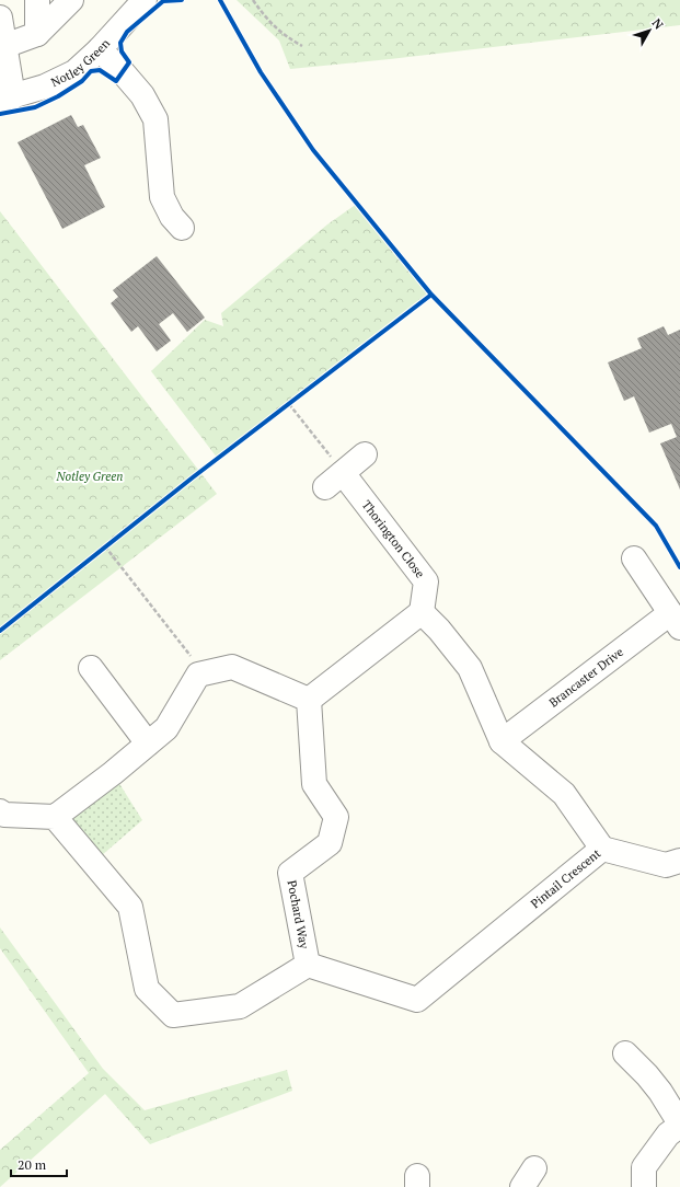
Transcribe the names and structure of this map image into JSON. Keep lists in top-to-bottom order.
{
  "streets": {
    "street": [
      "Notley Green",
      "Thorington Close",
      "Brancaster Drive",
      "Pintail Crescent",
      "Pochard Way"
    ]
  },
  "crossings": [
    ["Thorington Close", "Pintail Crescent"],
    ["Brancaster Drive", "Pintail Crescent"],
    ["Pintail Crescent", "Pochard Way"]
  ],
  "parks": ["Notley Green"],
  "scale_bar": "20 m",
  "north": "top right"
}
